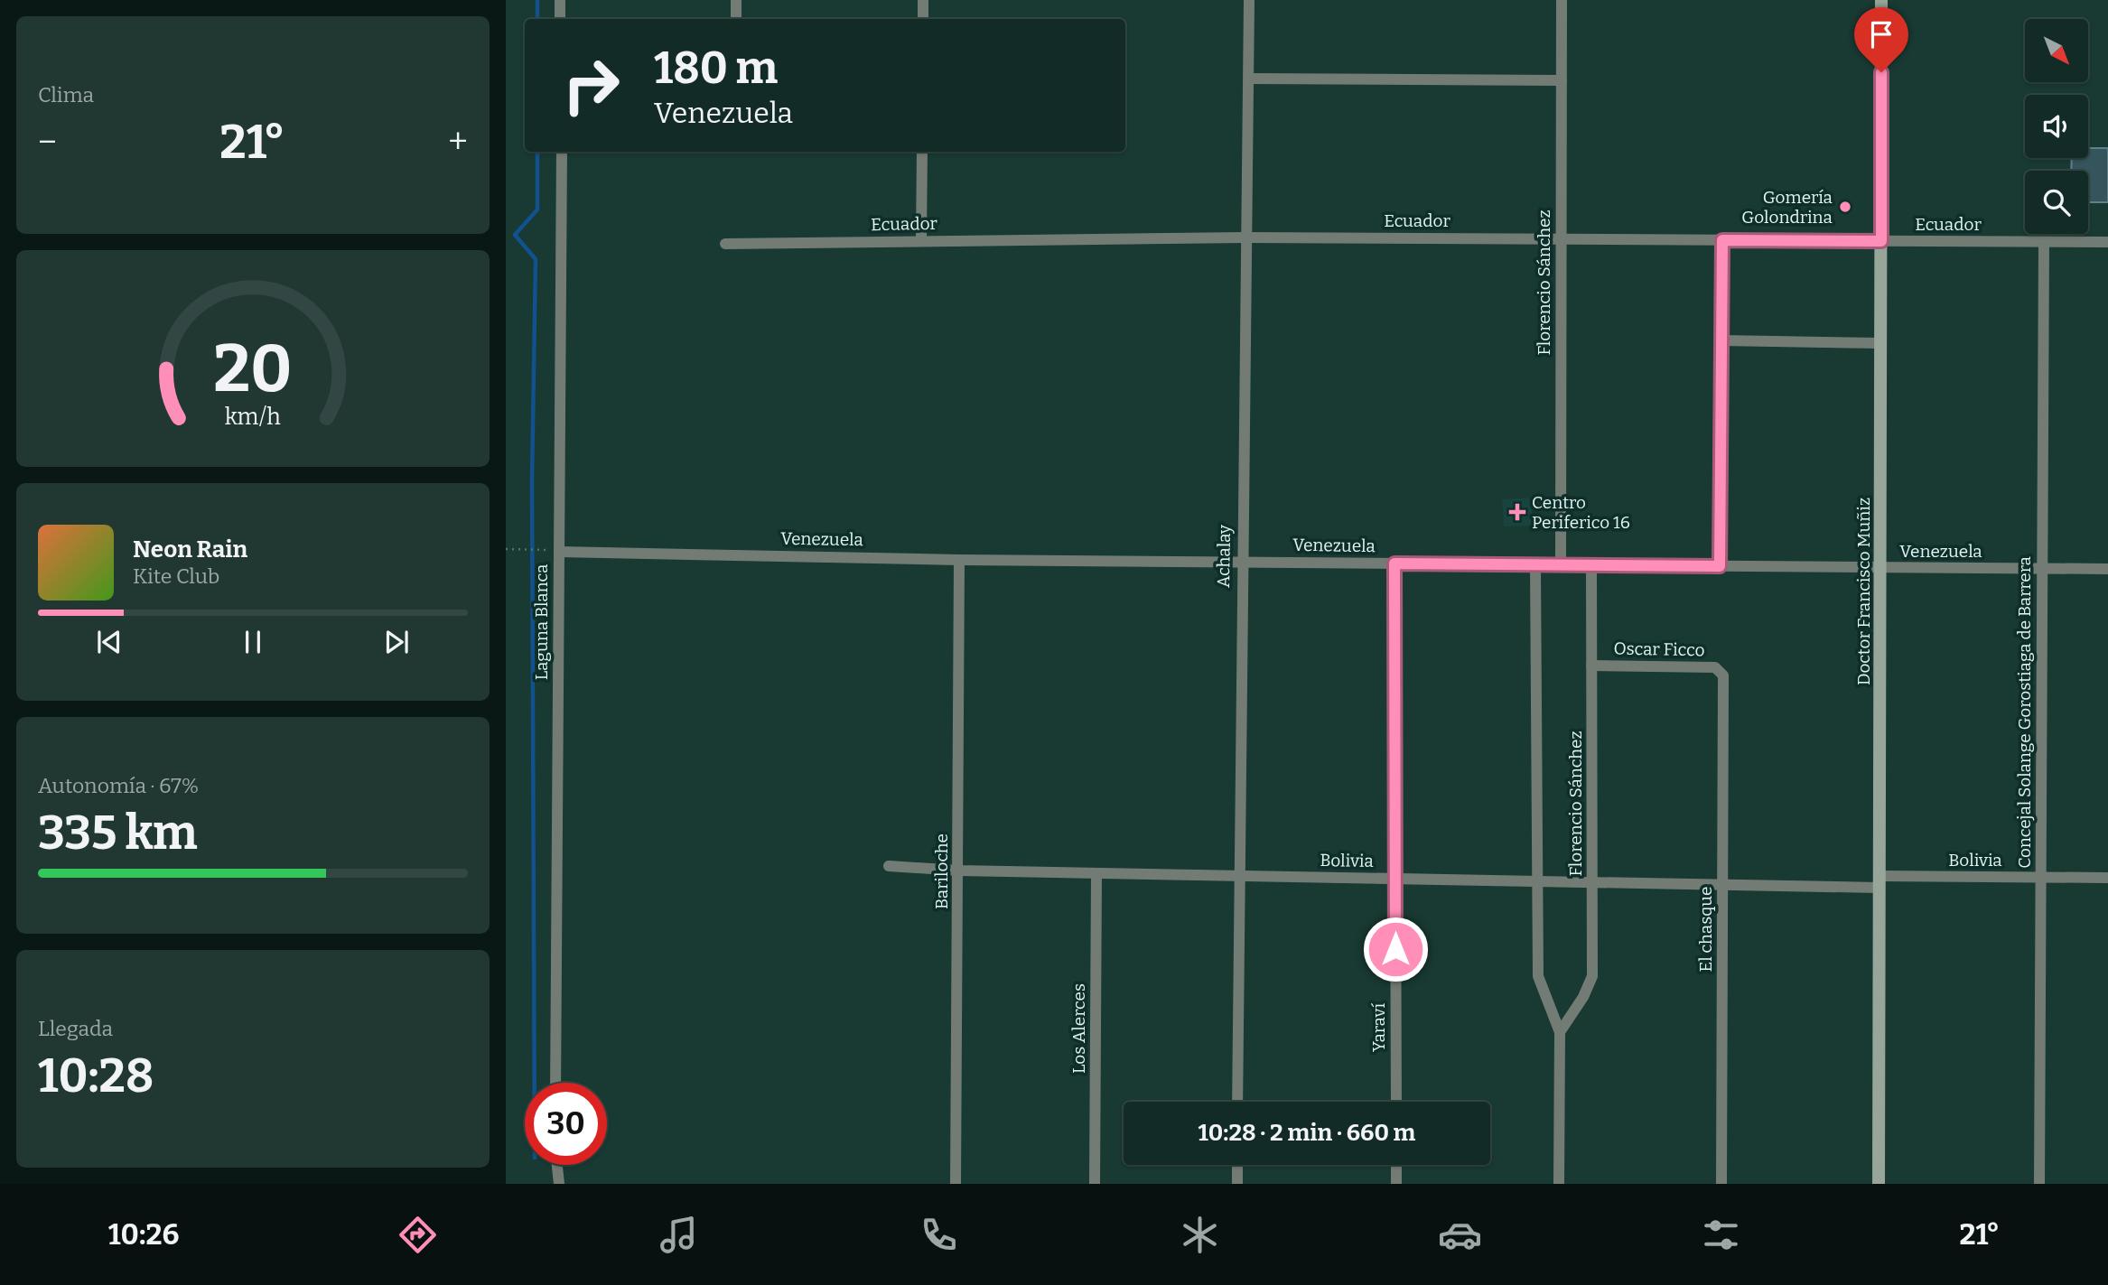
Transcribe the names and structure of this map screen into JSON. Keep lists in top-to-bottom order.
{
  "streets": {
    "main road": ["Doctor Francisco Muñiz"],
    "street": [
      "Ecuador",
      "Florencio Sánchez",
      "Venezuela",
      "Achalay",
      "Laguna Blanca",
      "Oscar Ficco",
      "Concejal Solange Gorostiaga de Barrera",
      "Bolivia",
      "Bariloche",
      "El chasque",
      "Yaraví",
      "Los Alerces"
    ]
  },
  "crossings": [
    ["Ecuador", "Florencio Sánchez"],
    ["Ecuador", "Achalay"],
    ["Ecuador", "Doctor Francisco Muñiz"],
    ["Ecuador", "Concejal Solange Gorostiaga de Barrera"],
    ["Florencio Sánchez", "Venezuela"],
    ["Florencio Sánchez", "Oscar Ficco"],
    ["Florencio Sánchez", "Bolivia"],
    ["Venezuela", "Achalay"],
    ["Venezuela", "Doctor Francisco Muñiz"],
    ["Venezuela", "Laguna Blanca"],
    ["Venezuela", "Concejal Solange Gorostiaga de Barrera"],
    ["Venezuela", "Bariloche"],
    ["Venezuela", "Yaraví"],
    ["Achalay", "Bolivia"],
    ["Doctor Francisco Muñiz", "Bolivia"],
    ["Oscar Ficco", "El chasque"],
    ["Concejal Solange Gorostiaga de Barrera", "Bolivia"],
    ["Bolivia", "Bariloche"],
    ["Bolivia", "El chasque"],
    ["Bolivia", "Yaraví"],
    ["Bolivia", "Los Alerces"]
  ],
  "places": {
    "other": ["Gomería Golondrina"],
    "health": ["Centro Periferico 16"]
  },
  "north": "bottom right",
  "page": {
    "tile": [
      "Clima",
      ["Autonomía · 67%", "335 km"],
      ["Llegada", "10:28"]
    ],
    "turn": ["180 m", "Venezuela"],
    "heat": ["−", "21°", "+"],
    "song": ["Neon Rain", "Kite Club"],
    "limit": "30",
    "trip": "10:28 · 2 min · 660 m",
    "tabs": ["10:26", "21°"],
    "gauge": ["20", "km/h"]
  }
}
